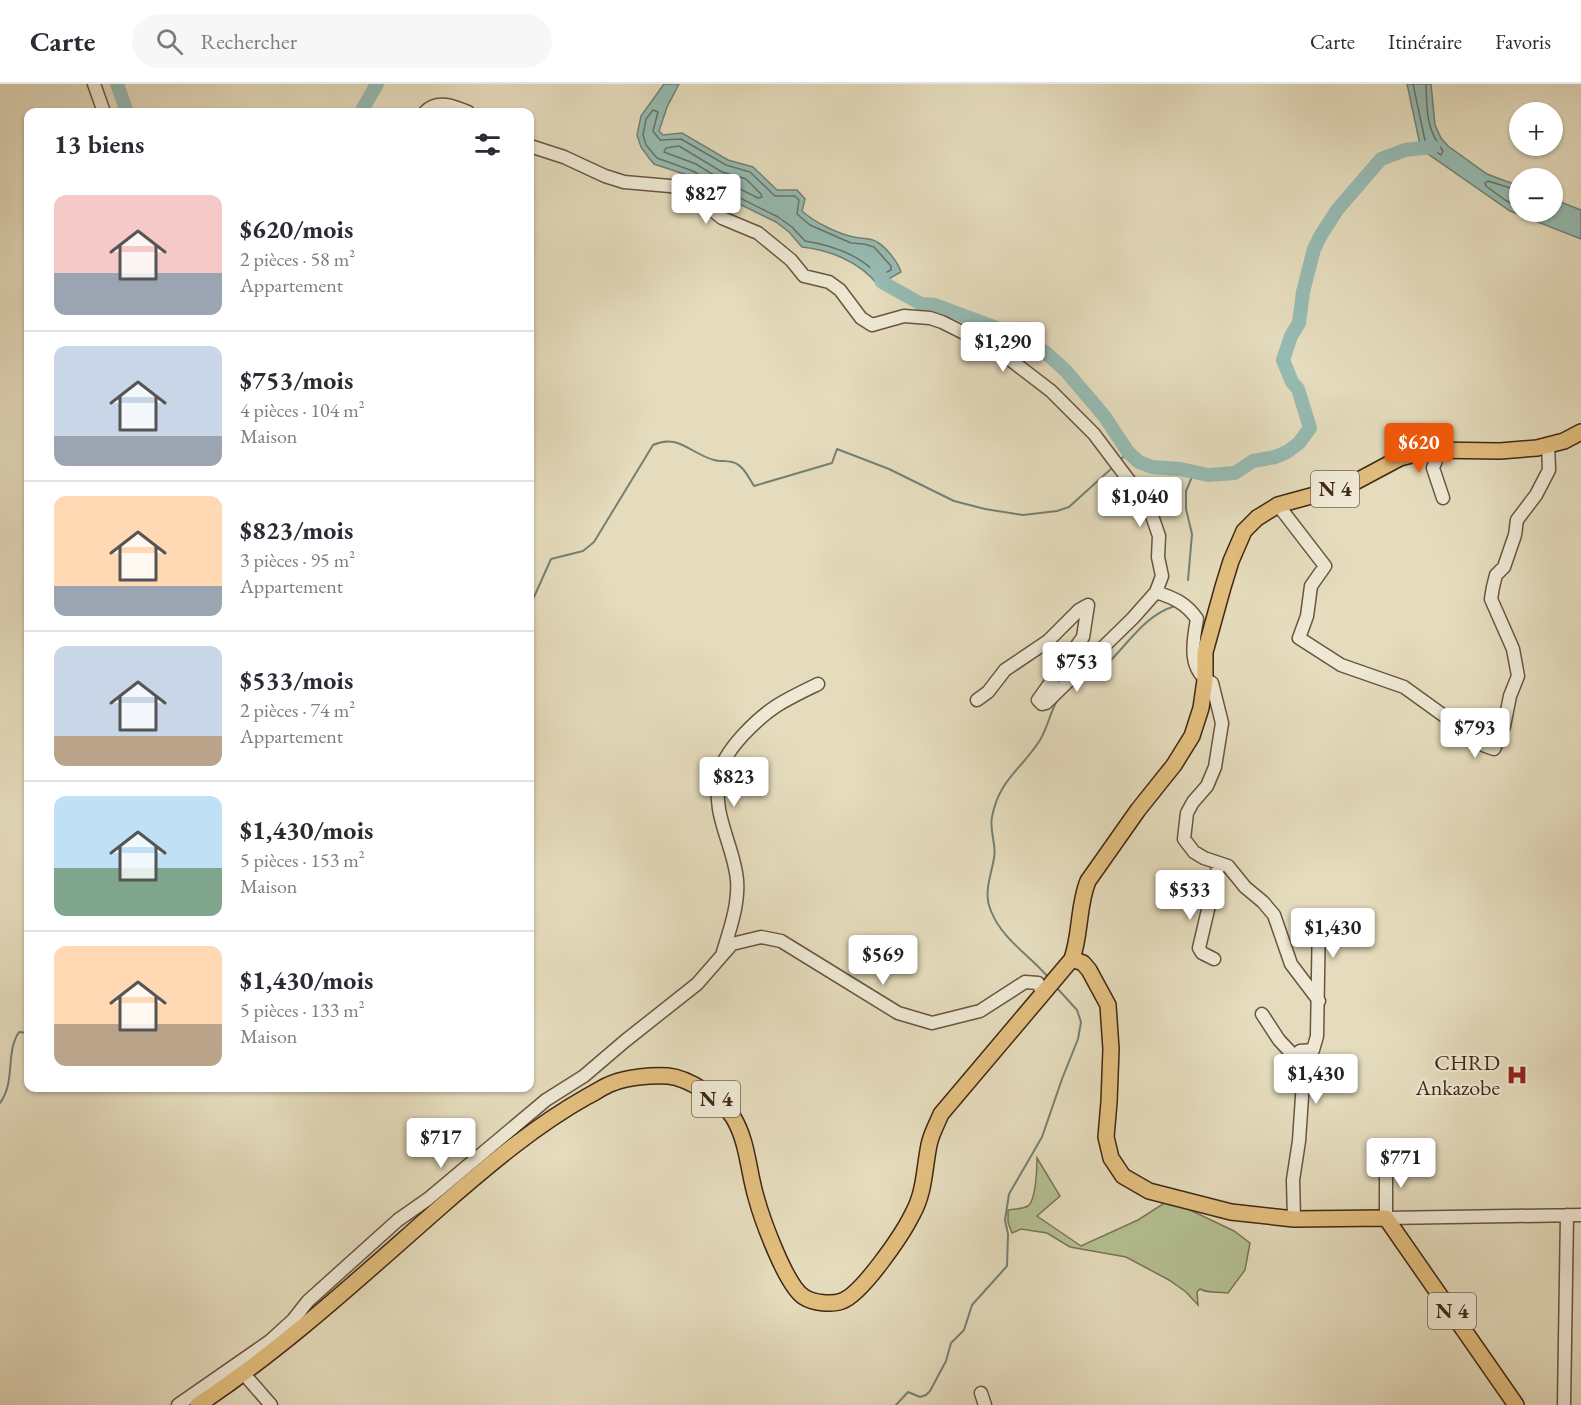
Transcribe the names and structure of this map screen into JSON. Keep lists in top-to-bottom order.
{
  "streets": {
    "main road": ["N 4"]
  },
  "places": {
    "hospital": ["CHRD Ankazobe"]
  },
  "page": {
    "header": "Carte",
    "search": "Rechercher",
    "nav": ["Carte", "Itinéraire", "Favoris"],
    "map_buttons": ["+", "−"],
    "heading": "13 biens",
    "price": [
      "$827",
      "$1,290",
      "$620",
      "$1,040",
      "$753",
      "$793",
      "$823",
      "$533",
      "$1,430",
      "$569",
      "$1,430",
      "$717",
      "$771"
    ],
    "list": [
      {
        "name": "$620/mois",
        "note": "2 pièces · 58 m² · Appartement"
      },
      {
        "name": "$753/mois",
        "note": "4 pièces · 104 m² · Maison"
      },
      {
        "name": "$823/mois",
        "note": "3 pièces · 95 m² · Appartement"
      },
      {
        "name": "$533/mois",
        "note": "2 pièces · 74 m² · Appartement"
      },
      {
        "name": "$1,430/mois",
        "note": "5 pièces · 153 m² · Maison"
      },
      {
        "name": "$1,430/mois",
        "note": "5 pièces · 133 m² · Maison"
      }
    ]
  }
}
